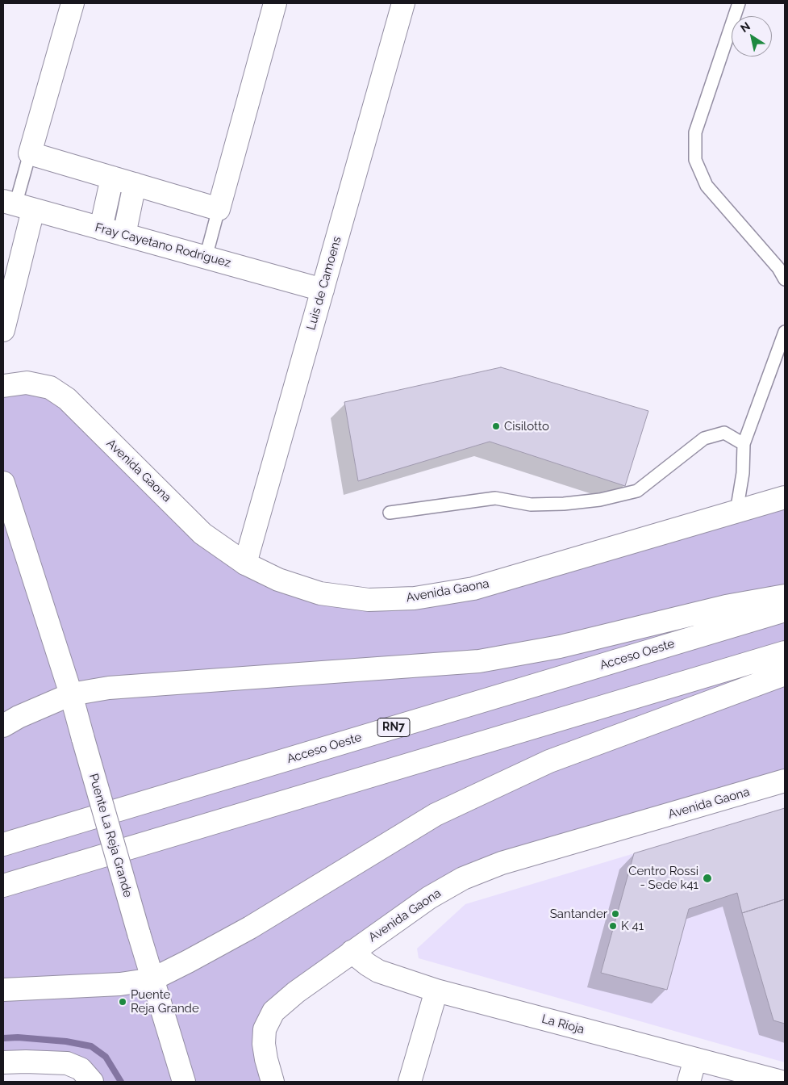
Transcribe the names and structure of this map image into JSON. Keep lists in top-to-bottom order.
{
  "streets": {
    "main road": [
      "Fray Cayetano Rodríguez",
      "Luis de Camoens",
      "Avenida Gaona",
      "Acceso Oeste",
      "RN7",
      "Puente La Reja Grande",
      "La Rioja"
    ]
  },
  "crossings": [
    ["Fray Cayetano Rodríguez", "Luis de Camoens"],
    ["Luis de Camoens", "Avenida Gaona"],
    ["Avenida Gaona", "La Rioja"]
  ],
  "places": [
    "Cisilotto",
    "Centro Rossi - Sede k41",
    "Santander",
    "K 41",
    "Puente Reja Grande"
  ],
  "north": "top left"
}
